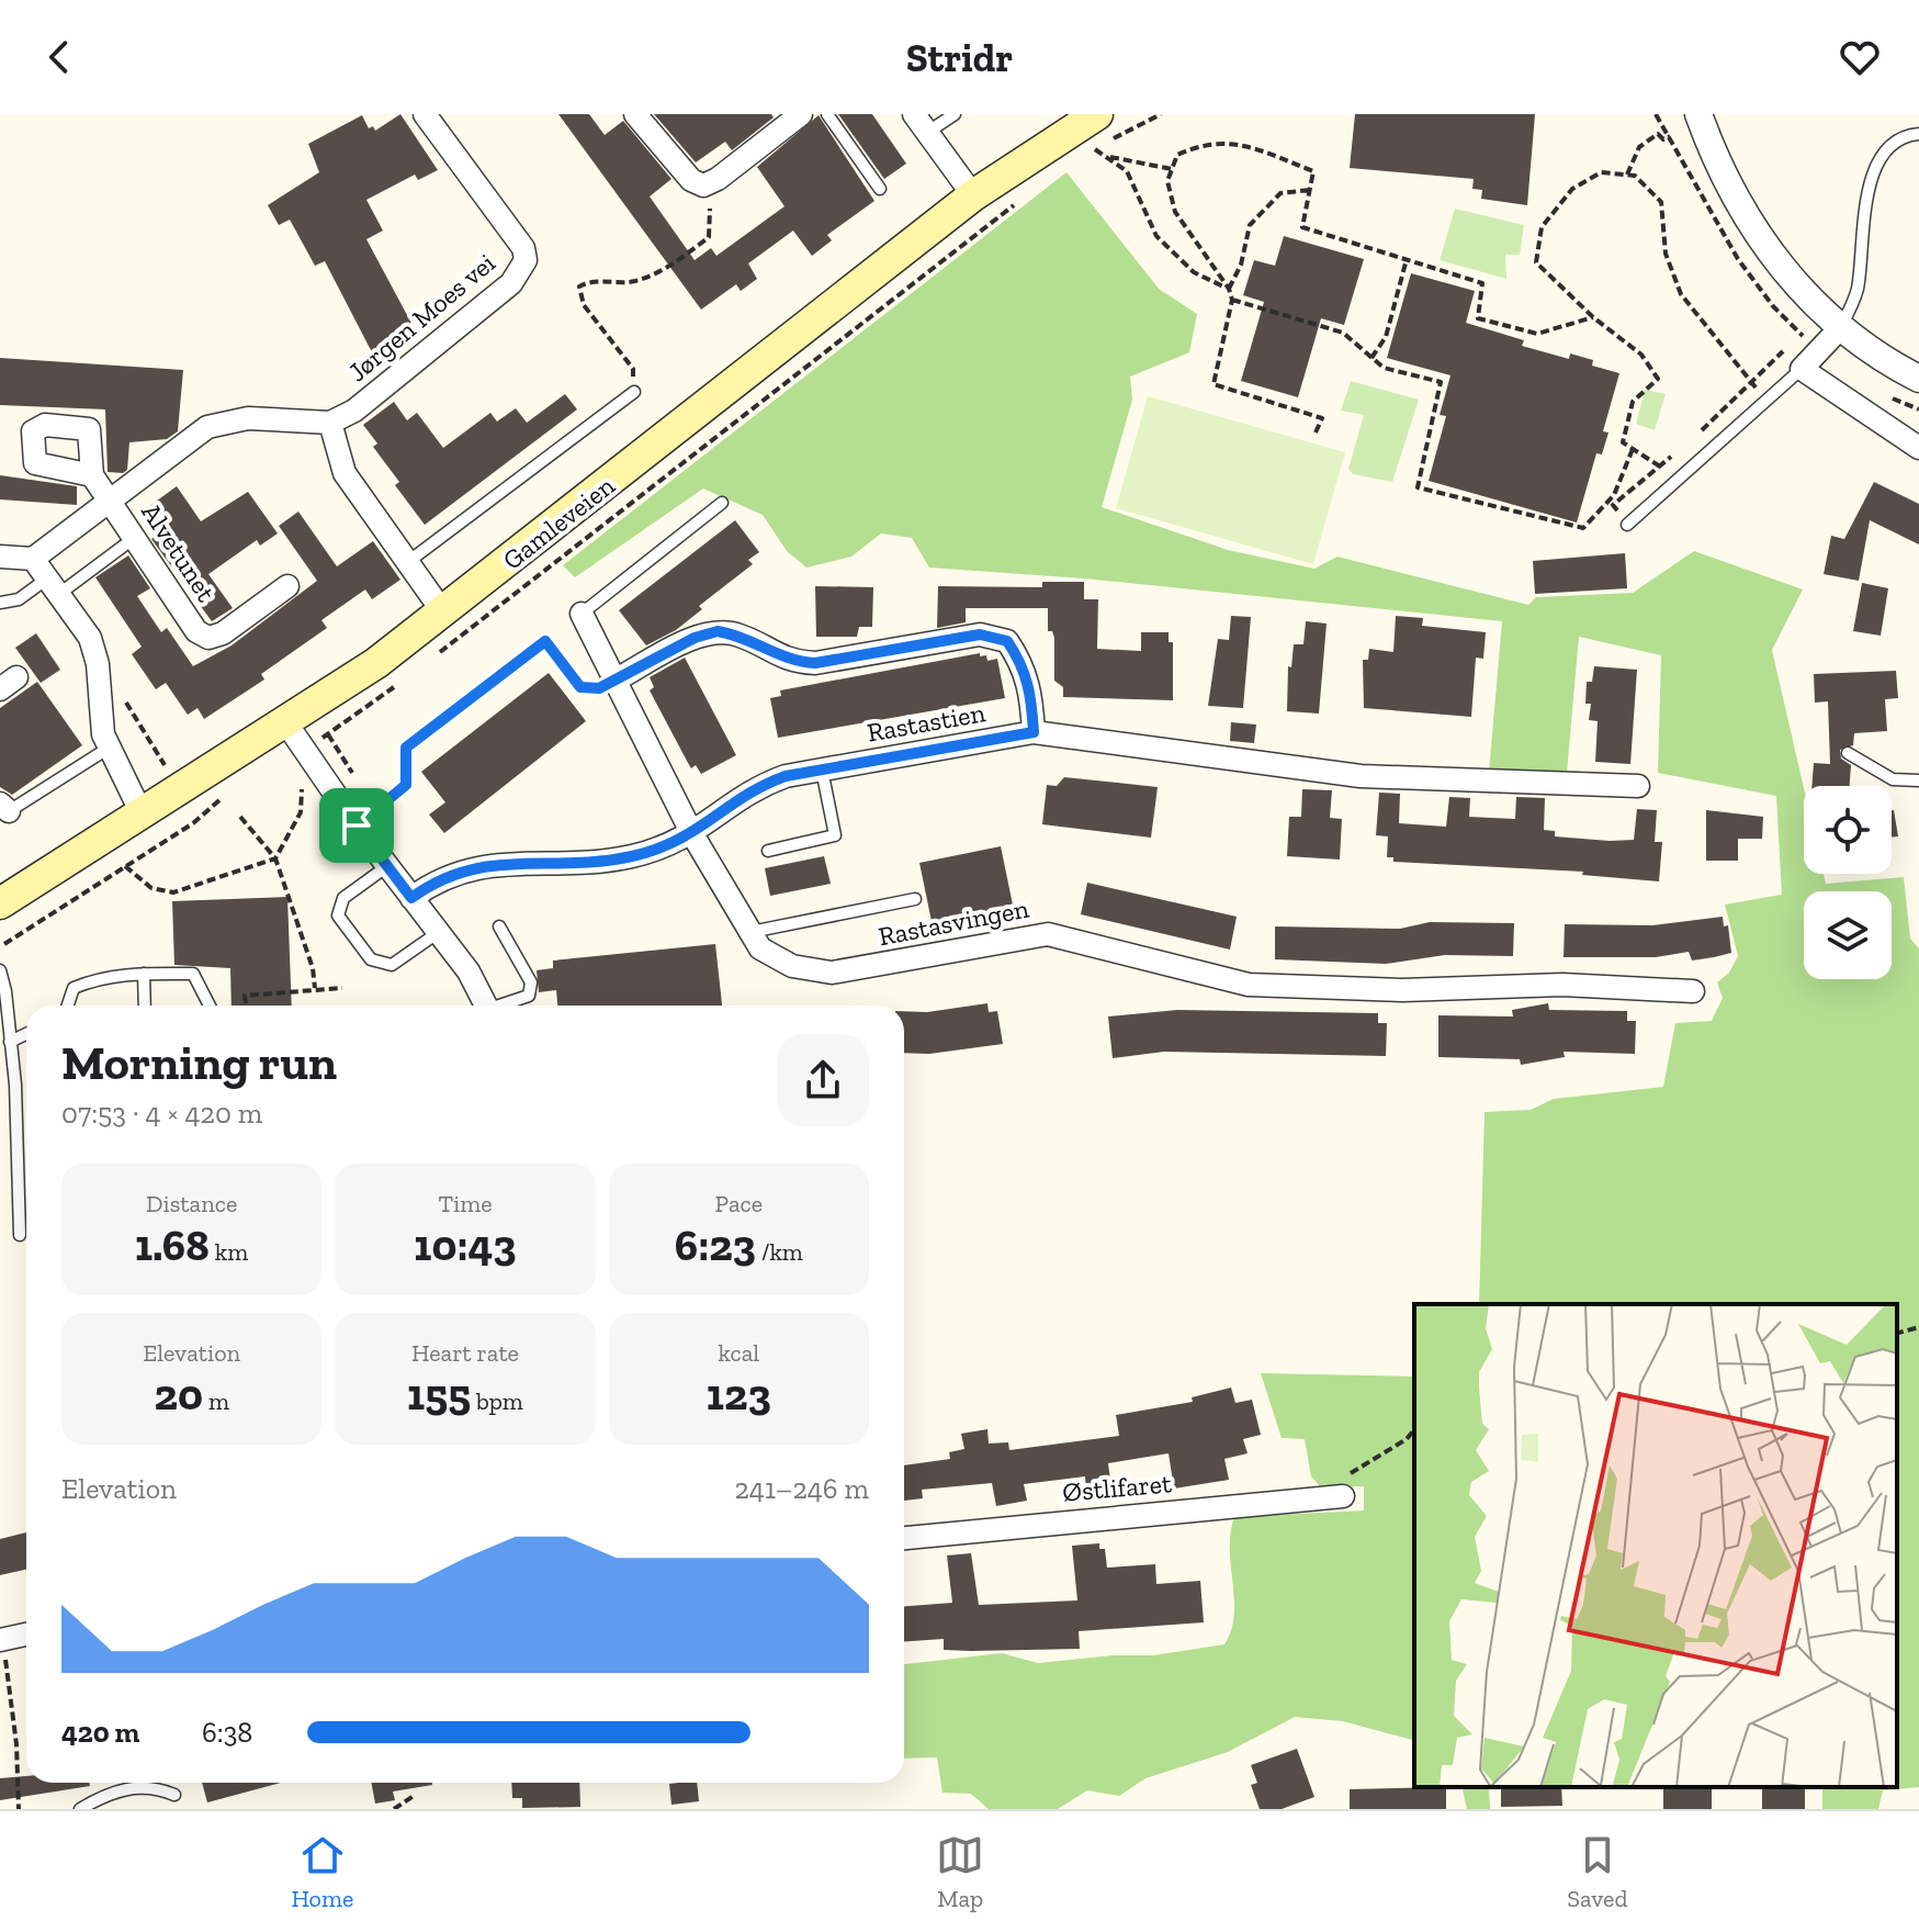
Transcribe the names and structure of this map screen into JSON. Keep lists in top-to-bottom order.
{
  "streets": {
    "main road": ["Gamleveien"],
    "street": [
      "Jørgen Moes vei",
      "Alvetunet",
      "Rastastien",
      "Rastasvingen",
      "Østlifaret"
    ]
  },
  "crossings": [
    ["Rastastien", "Rastasvingen"]
  ],
  "page": {
    "header": "Stridr",
    "heading": ["Morning run", "07:53 · 4 × 420 m"],
    "stats": [
      ["Distance", "1.68 km"],
      ["Time", "10:43"],
      ["Pace", "6:23 /km"],
      ["Elevation", "20 m"],
      ["Heart rate", "155 bpm"],
      ["kcal", "123"]
    ],
    "chart": ["Elevation", "241–246 m"],
    "list": [
      {
        "name": "420 m",
        "note": "6:38"
      }
    ],
    "tabs": ["Home", "Map", "Saved"]
  }
}
